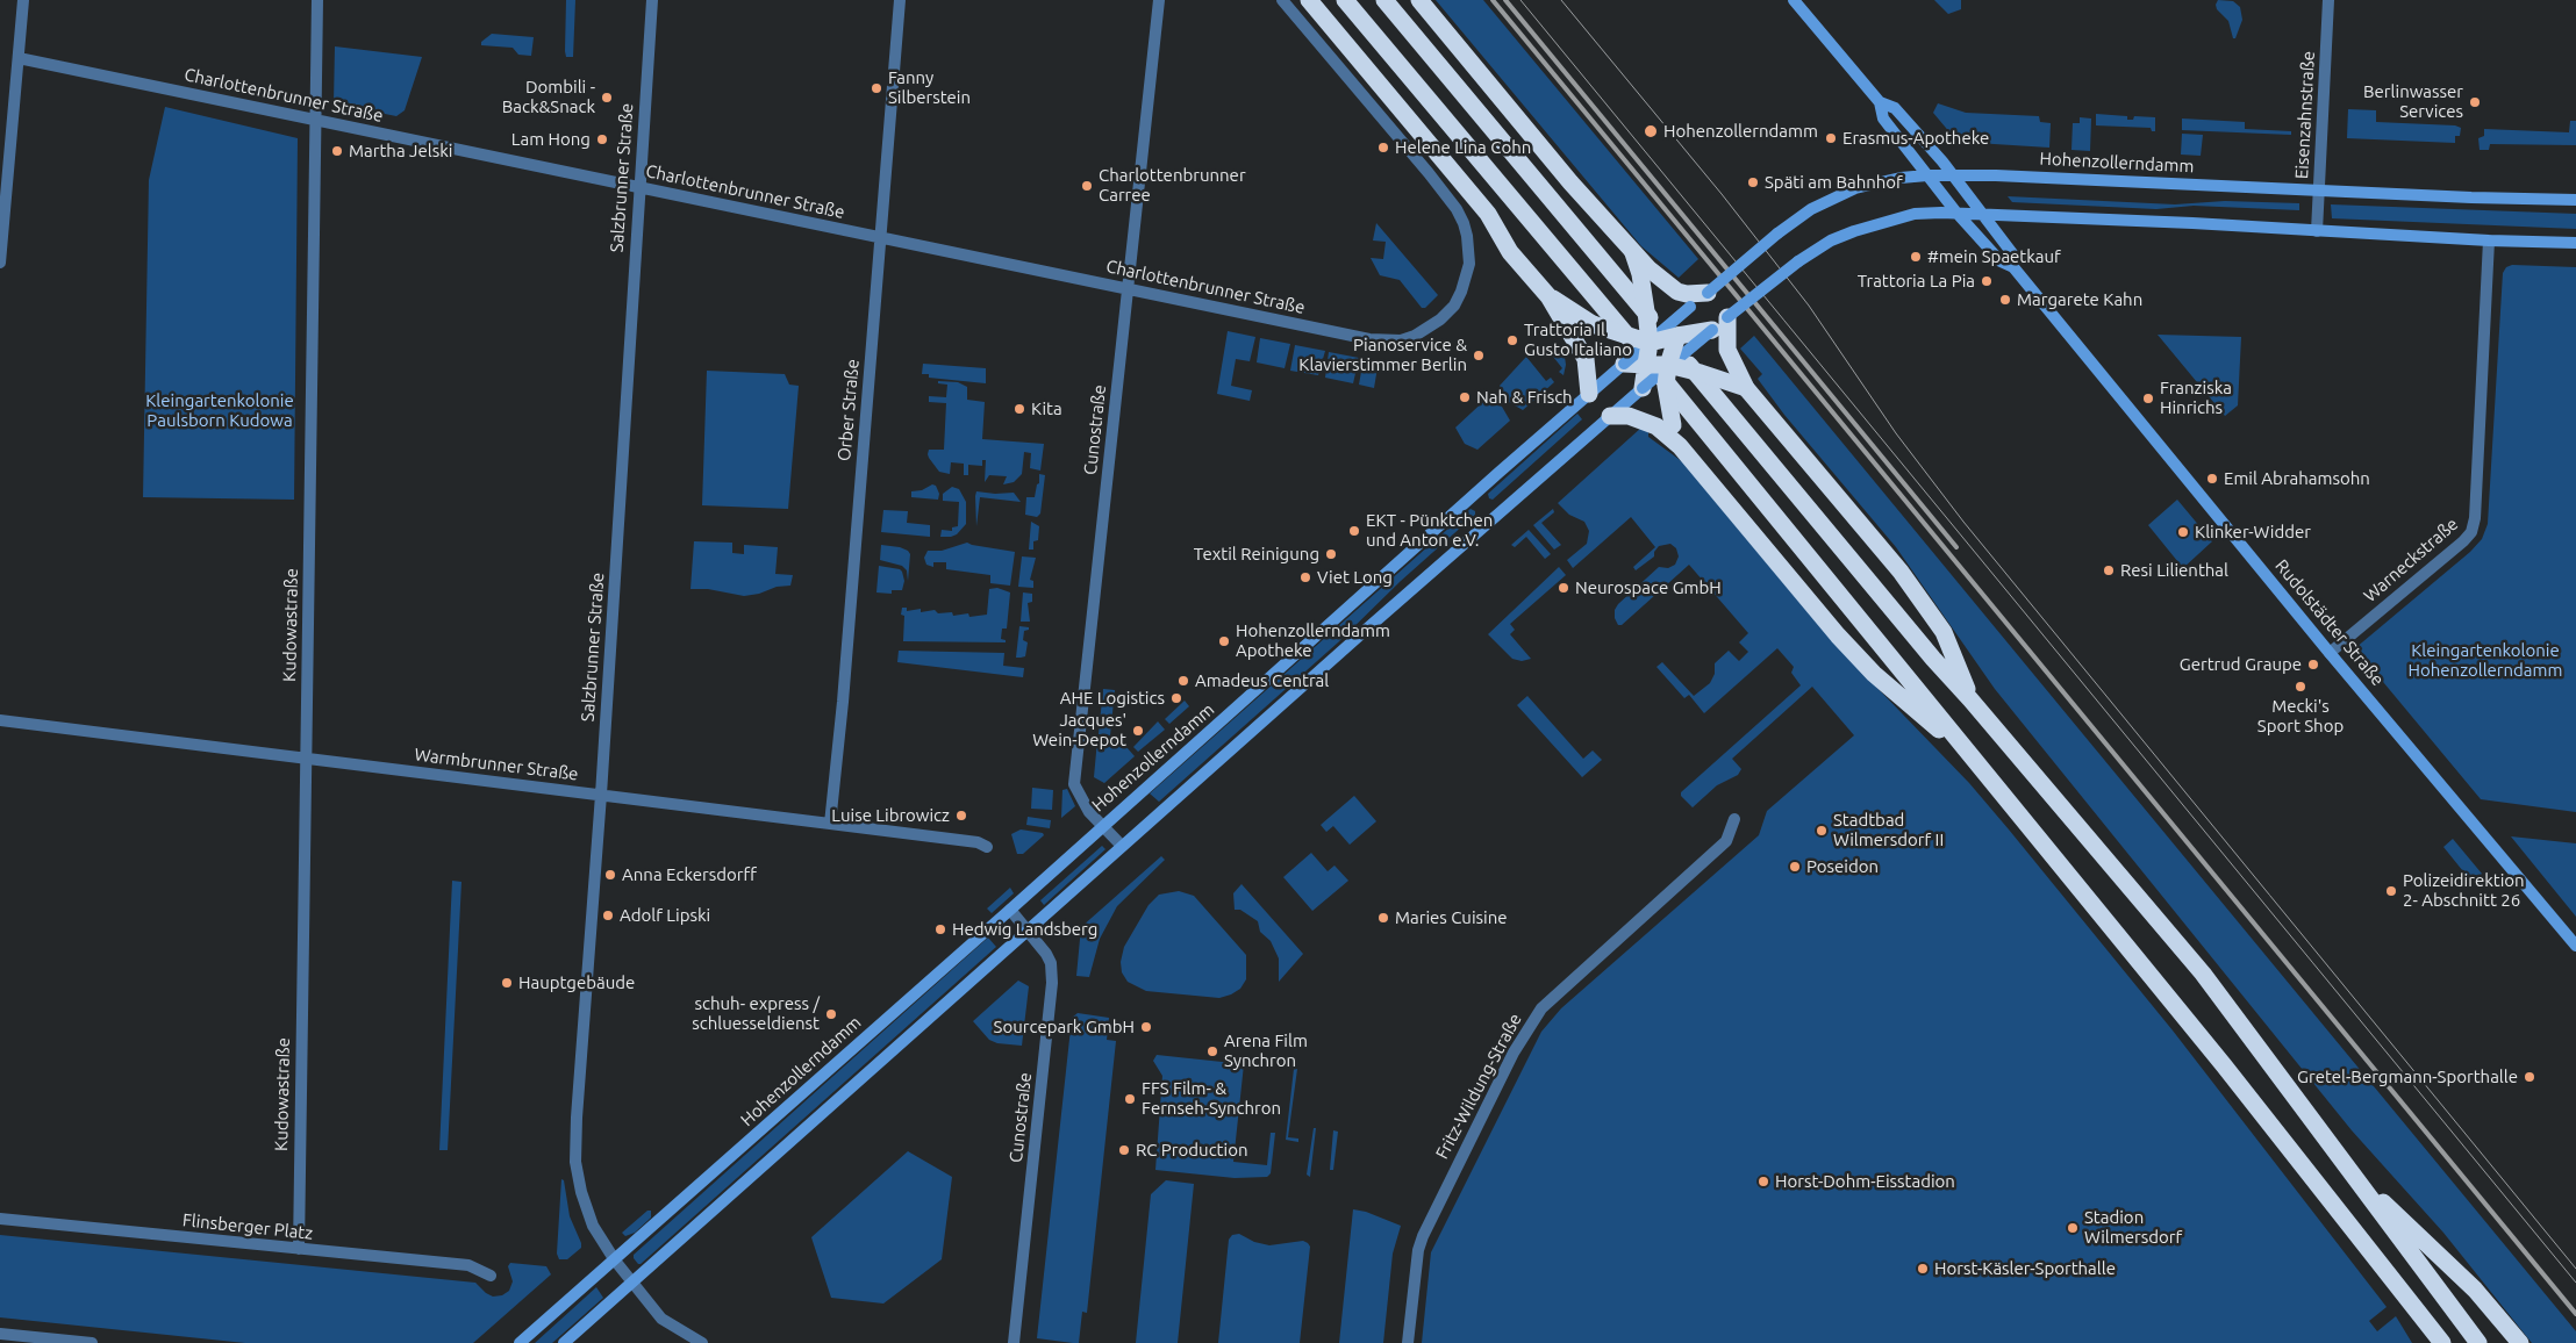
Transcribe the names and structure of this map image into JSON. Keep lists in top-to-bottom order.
{
  "streets": {
    "main road": ["Hohenzollerndamm", "Rudolstädter Straße"],
    "street": [
      "Charlottenbrunner Straße",
      "Eisenzahnstraße",
      "Salzbrunner Straße",
      "Orber Straße",
      "Cunostraße",
      "Warneckstraße",
      "Kudowastraße",
      "Warmbrunner Straße",
      "Fritz-Wildung-Straße",
      "Flinsberger Platz"
    ]
  },
  "crossings": [
    ["Charlottenbrunner Straße", "Salzbrunner Straße"],
    ["Charlottenbrunner Straße", "Orber Straße"],
    ["Charlottenbrunner Straße", "Cunostraße"],
    ["Charlottenbrunner Straße", "Kudowastraße"],
    ["Eisenzahnstraße", "Hohenzollerndamm"],
    ["Hohenzollerndamm", "Salzbrunner Straße"],
    ["Hohenzollerndamm", "Cunostraße"],
    ["Hohenzollerndamm", "Rudolstädter Straße"],
    ["Salzbrunner Straße", "Warmbrunner Straße"],
    ["Orber Straße", "Warmbrunner Straße"],
    ["Warneckstraße", "Rudolstädter Straße"],
    ["Kudowastraße", "Warmbrunner Straße"],
    ["Kudowastraße", "Flinsberger Platz"]
  ],
  "parks": ["Kleingartenkolonie Paulsborn Kudowa", "Kleingartenkolonie Hohenzollerndamm"],
  "places": [
    "Fanny Silberstein",
    "Dombili - Back&Snack",
    "Berlinwasser Services",
    "Hohenzollerndamm",
    "Erasmus-Apotheke",
    "Lam Hong",
    "Helene Lina Cohn",
    "Martha Jelski",
    "Späti am Bahnhof",
    "Charlottenbrunner Carree",
    "#mein Spaetkauf",
    "Trattoria La Pia",
    "Margarete Kahn",
    "Trattoria Il Gusto Italiano",
    "Pianoservice & Klavierstimmer Berlin",
    "Nah & Frisch",
    "Franziska Hinrichs",
    "Kita",
    "Emil Abrahamsohn",
    "EKT - Pünktchen und Anton e.V.",
    "Klinker-Widder",
    "Textil Reinigung",
    "Resi Lilienthal",
    "Viet Long",
    "Neurospace GmbH",
    "Hohenzollerndamm Apotheke",
    "Gertrud Graupe",
    "Amadeus Central",
    "Mecki's Sport Shop",
    "AHE Logistics",
    "Jacques' Wein-Depot",
    "Luise Librowicz",
    "Stadtbad Wilmersdorf II",
    "Poseidon",
    "Anna Eckersdorff",
    "Polizeidirektion 2- Abschnitt 26",
    "Adolf Lipski",
    "Maries Cuisine",
    "Hedwig Landsberg",
    "Hauptgebäude",
    "schuh- express / schluesseldienst",
    "Sourcepark GmbH",
    "Arena Film Synchron",
    "Gretel-Bergmann-Sporthalle",
    "FFS Film- & Fernseh-Synchron",
    "RC Production",
    "Horst-Dohm-Eisstadion",
    "Stadion Wilmersdorf",
    "Horst-Käsler-Sporthalle"
  ]
}
